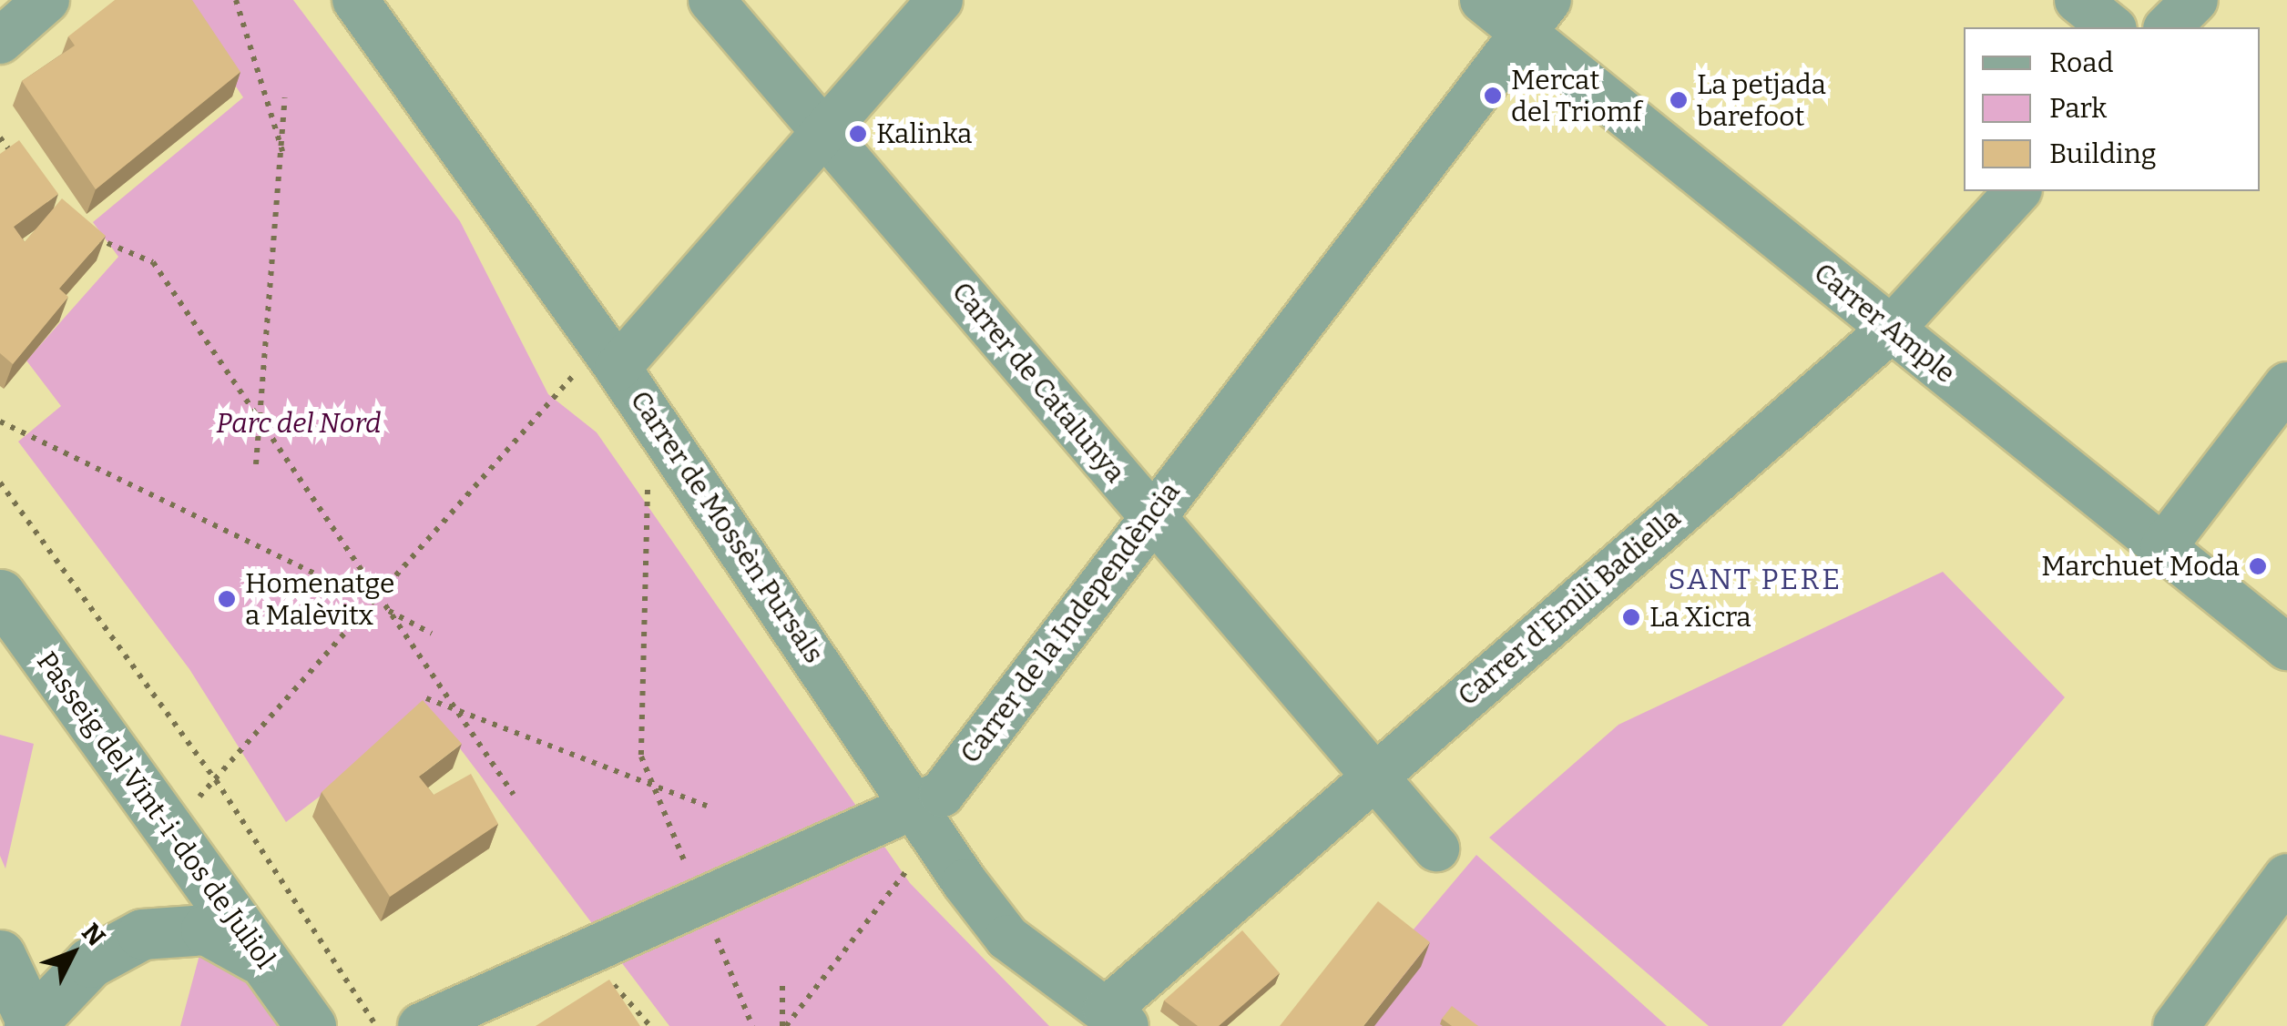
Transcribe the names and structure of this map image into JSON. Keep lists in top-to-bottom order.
{
  "streets": {
    "street": [
      "Carrer Ample",
      "Carrer de Catalunya",
      "Carrer de Mossèn Pursals",
      "Carrer d'Emili Badiella",
      "Carrer de la Independència",
      "Passeig del Vint-i-dos de Juliol"
    ]
  },
  "crossings": [
    ["Carrer Ample", "Carrer d'Emili Badiella"],
    ["Carrer Ample", "Carrer de la Independència"],
    ["Carrer de Catalunya", "Carrer d'Emili Badiella"],
    ["Carrer de Catalunya", "Carrer de la Independència"],
    ["Carrer de Mossèn Pursals", "Carrer d'Emili Badiella"],
    ["Carrer de Mossèn Pursals", "Carrer de la Independència"]
  ],
  "districts": ["SANT PERE"],
  "parks": ["Parc del Nord"],
  "places": [
    "Mercat del Triomf",
    "La petjada barefoot",
    "Kalinka",
    "Marchuet Moda",
    "Homenatge a Malèvitx",
    "La Xicra"
  ],
  "legend": ["Road", "Park", "Building"],
  "north": "top right"
}
